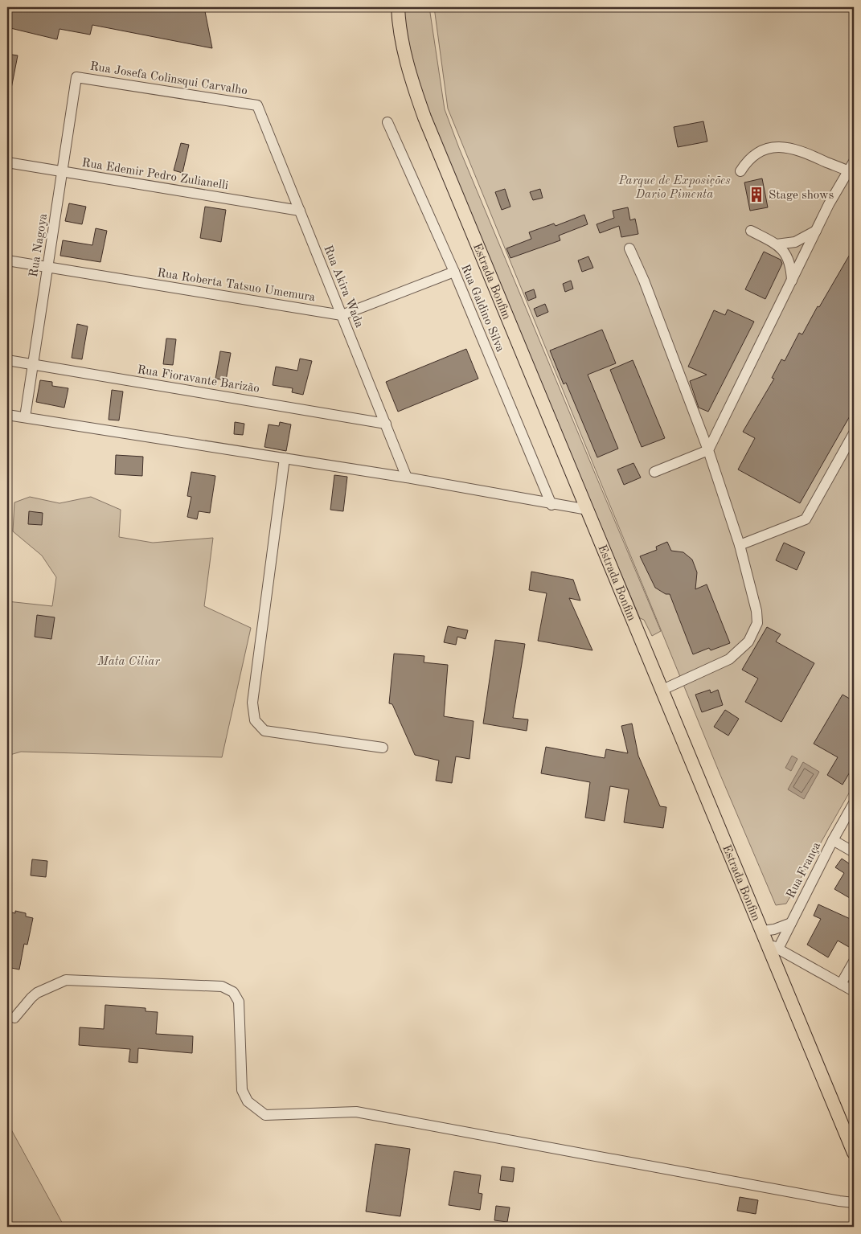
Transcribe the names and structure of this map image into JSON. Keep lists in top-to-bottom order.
{
  "streets": {
    "main road": ["Estrada Bonfim"],
    "street": [
      "Rua Josefa Colinsqui Carvalho",
      "Rua Edemir Pedro Zulianelli",
      "Rua Nagoya",
      "Rua Roberta Tatsuo Umemura",
      "Rua Akira Wada",
      "Rua Galdino Silva",
      "Rua Fioravante Barizão",
      "Rua França"
    ]
  },
  "crossings": [
    ["Rua Josefa Colinsqui Carvalho", "Rua Nagoya"],
    ["Rua Josefa Colinsqui Carvalho", "Rua Akira Wada"],
    ["Rua Edemir Pedro Zulianelli", "Rua Nagoya"],
    ["Rua Edemir Pedro Zulianelli", "Rua Akira Wada"],
    ["Rua Nagoya", "Rua Roberta Tatsuo Umemura"],
    ["Rua Nagoya", "Rua Fioravante Barizão"],
    ["Estrada Bonfim", "Rua França"],
    ["Rua Roberta Tatsuo Umemura", "Rua Akira Wada"],
    ["Rua Akira Wada", "Rua Fioravante Barizão"]
  ],
  "parks": ["Parque de Exposições Dario Pimenta", "Mata Ciliar"],
  "places": {
    "building": ["Stage shows"]
  }
}
